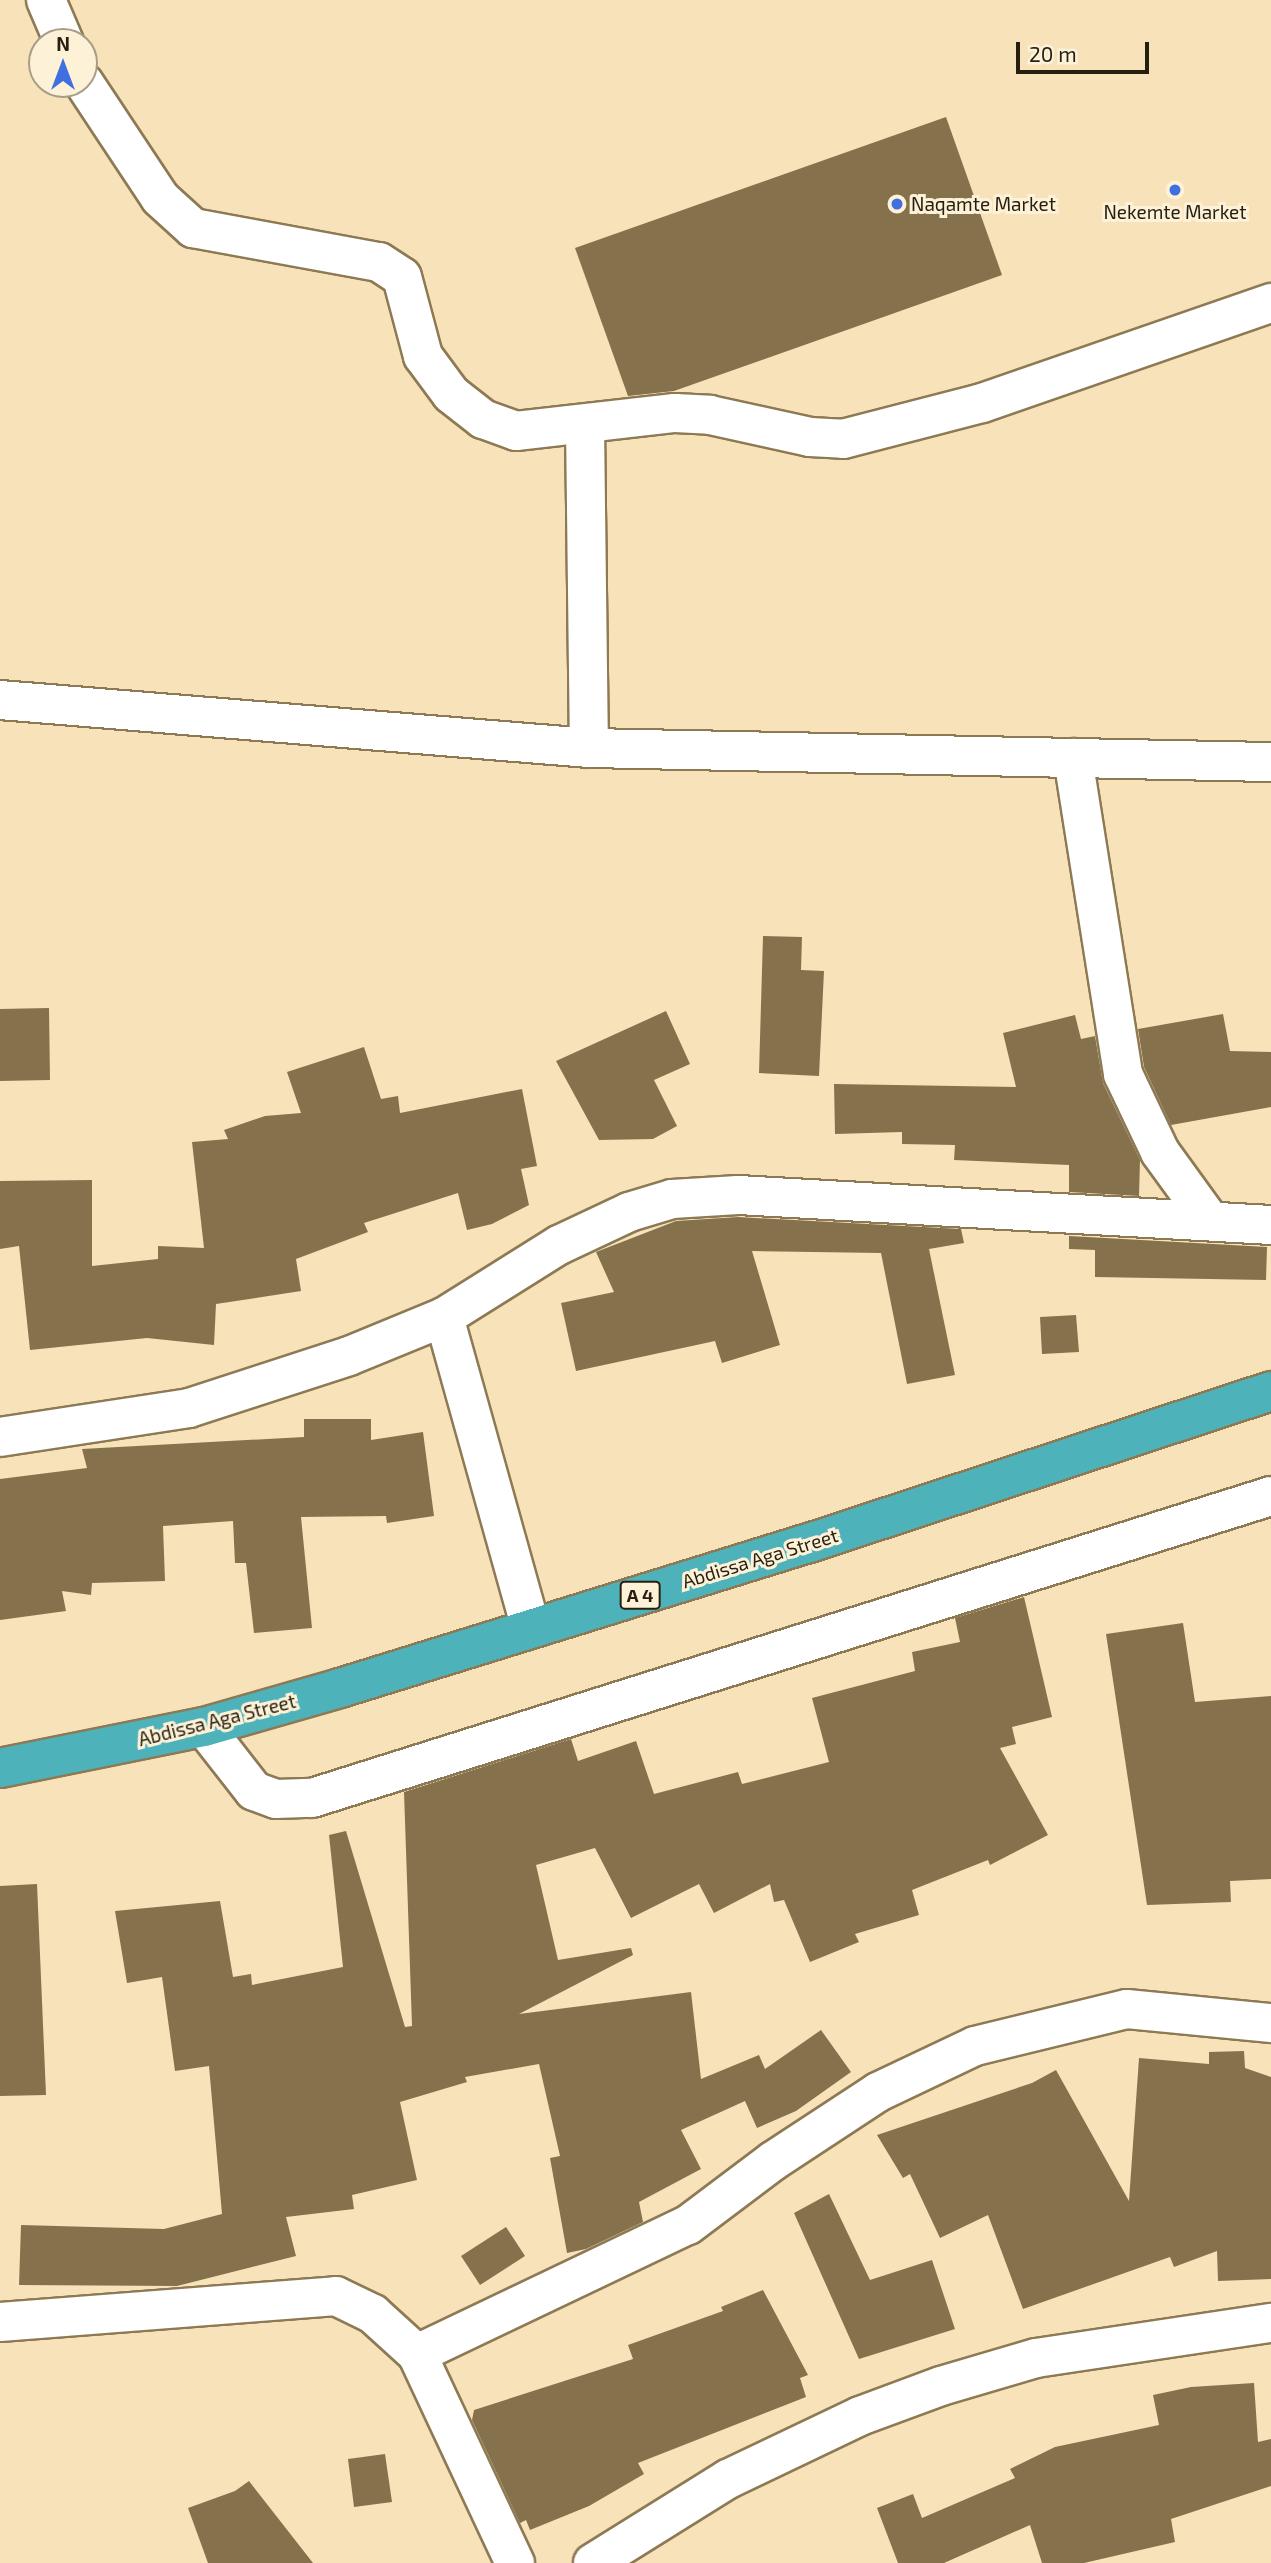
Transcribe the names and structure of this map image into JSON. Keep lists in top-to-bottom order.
{
  "streets": {
    "highway": ["Abdissa Aga Street", "A 4"]
  },
  "places": ["Nekemte Market", "Naqamte Market"],
  "scale_bar": "20 m",
  "north": "top"
}
